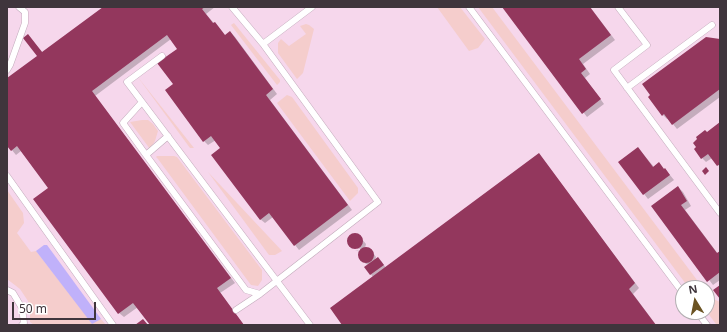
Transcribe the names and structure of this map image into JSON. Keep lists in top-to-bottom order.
{
  "scale_bar": "50 m",
  "north": "top"
}
